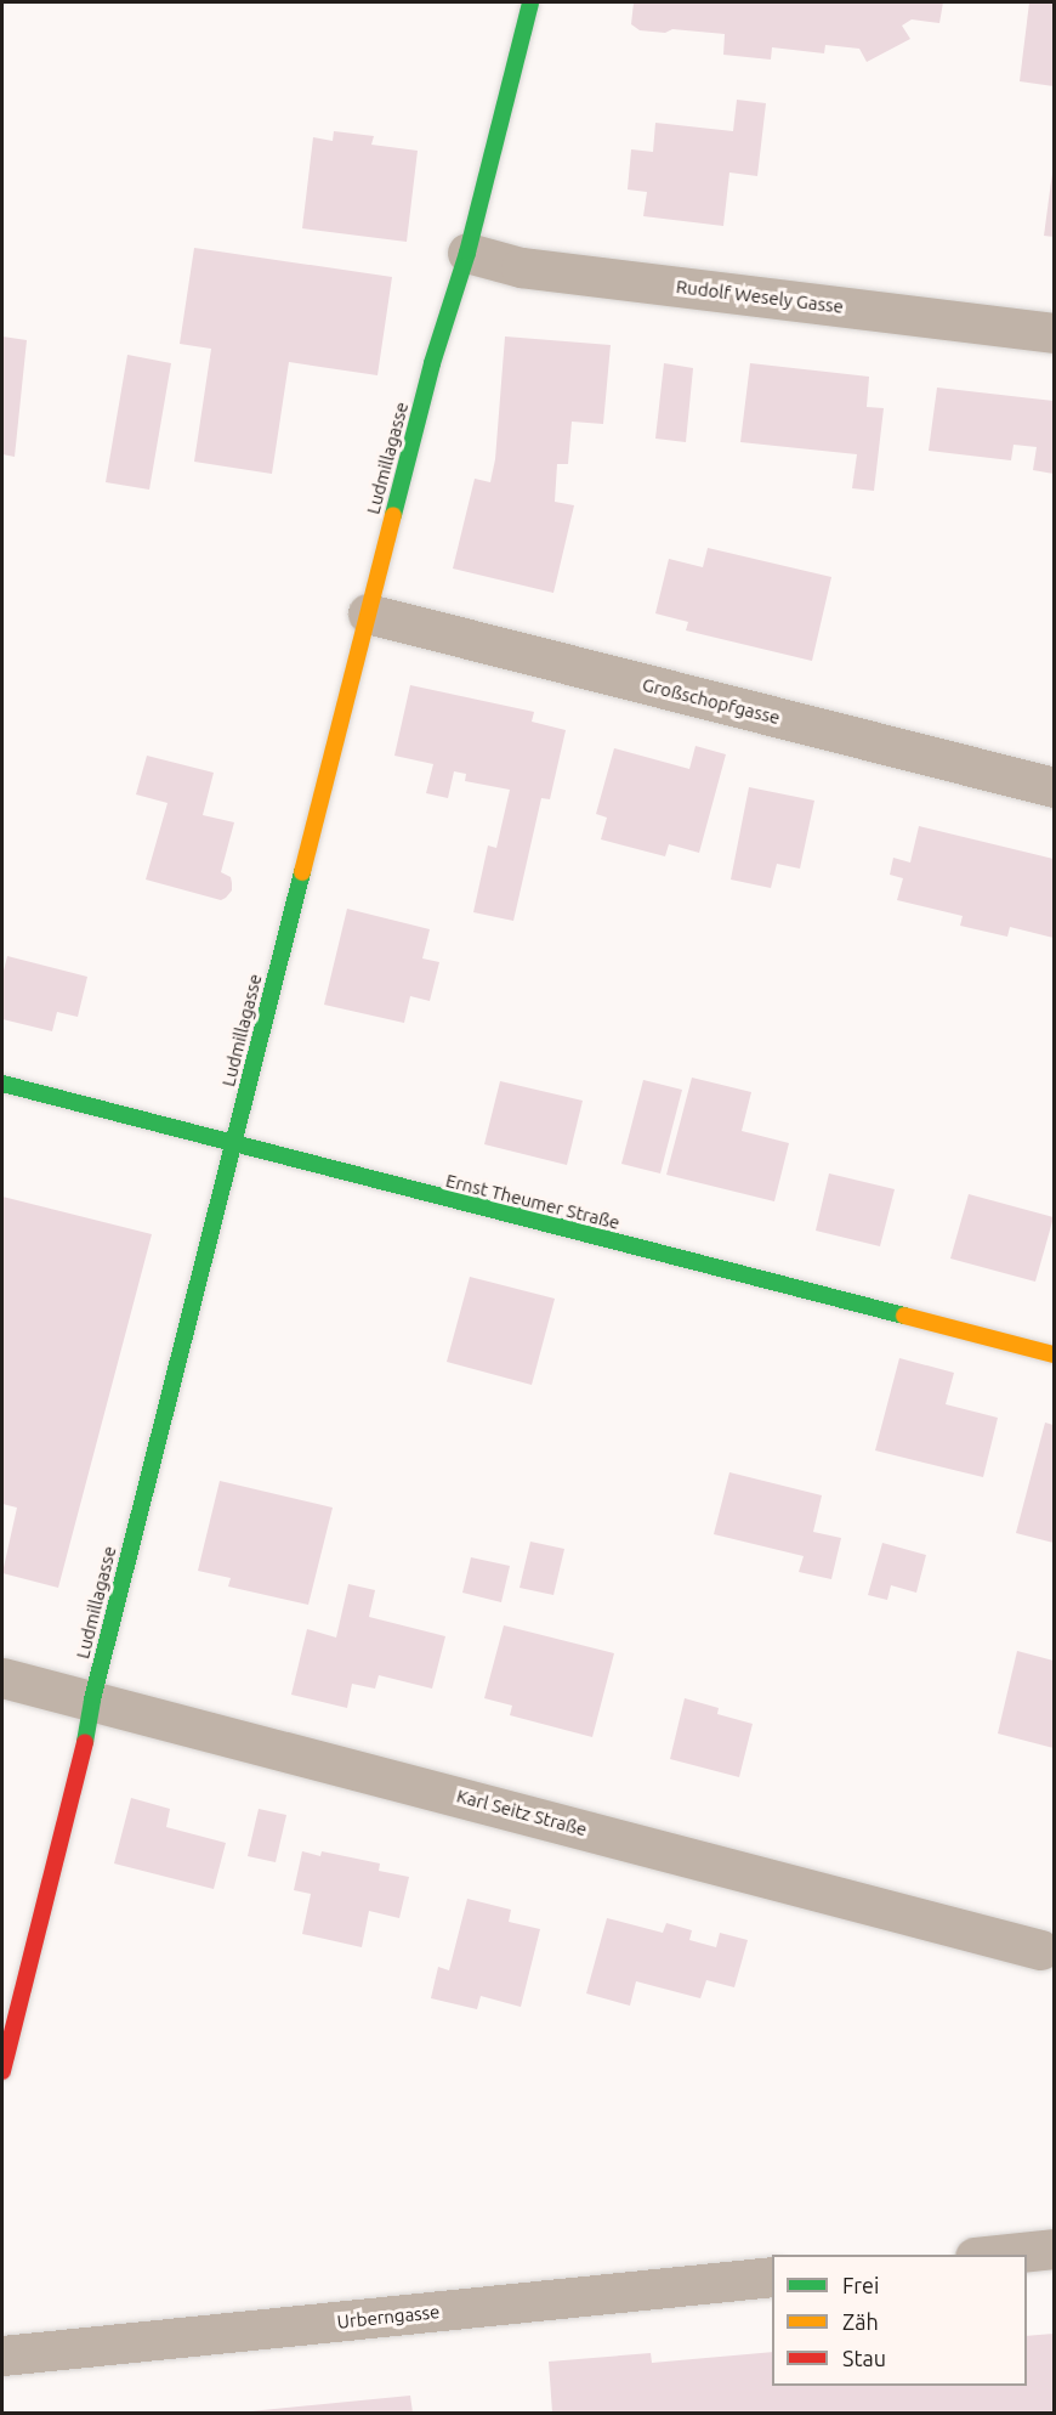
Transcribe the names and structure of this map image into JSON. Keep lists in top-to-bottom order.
{
  "streets": {
    "street": [
      "Rudolf Wesely Gasse",
      "Ludmillagasse",
      "Großschopfgasse",
      "Ernst Theumer Straße",
      "Karl Seitz Straße",
      "Urberngasse"
    ]
  },
  "crossings": [
    ["Rudolf Wesely Gasse", "Ludmillagasse"],
    ["Ludmillagasse", "Großschopfgasse"],
    ["Ludmillagasse", "Ernst Theumer Straße"],
    ["Ludmillagasse", "Karl Seitz Straße"]
  ],
  "legend": ["Frei", "Zäh", "Stau"]
}
